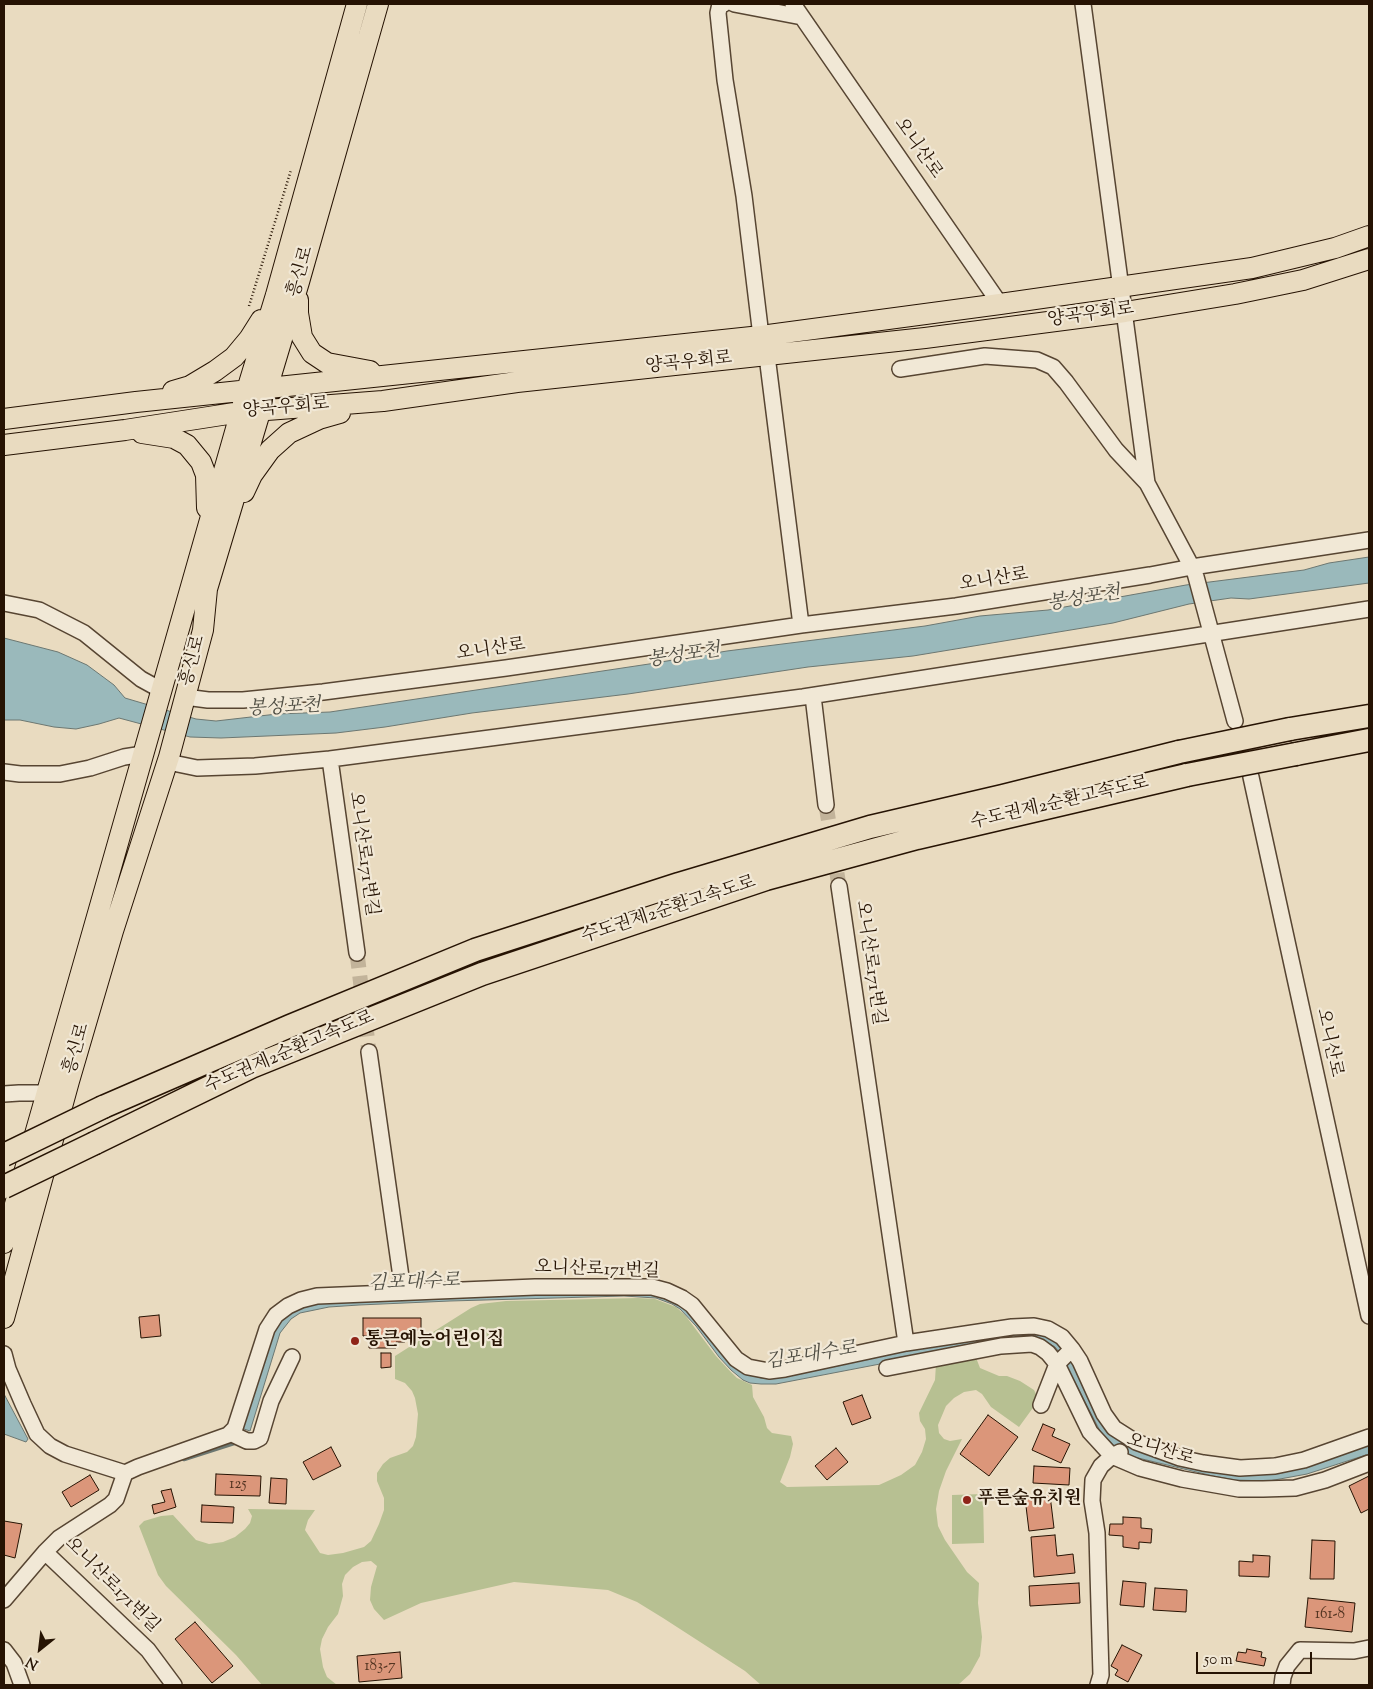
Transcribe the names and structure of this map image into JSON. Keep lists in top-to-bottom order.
{
  "streets": {
    "highway": ["수도권제2순환고속도로"],
    "main road": ["흥신로", "양곡우회로"],
    "street": ["오니산로", "오니산로171번길"]
  },
  "crossings": [
    ["오니산로", "흥신로"],
    ["오니산로", "양곡우회로"],
    ["흥신로", "양곡우회로"]
  ],
  "water": ["봉성포천", "김포대수로"],
  "places": ["통큰예능어린이집", "푸른숲유치원"],
  "house_numbers": ["125", "161-8", "183-7"],
  "scale_bar": "50 m",
  "north": "bottom left"
}
